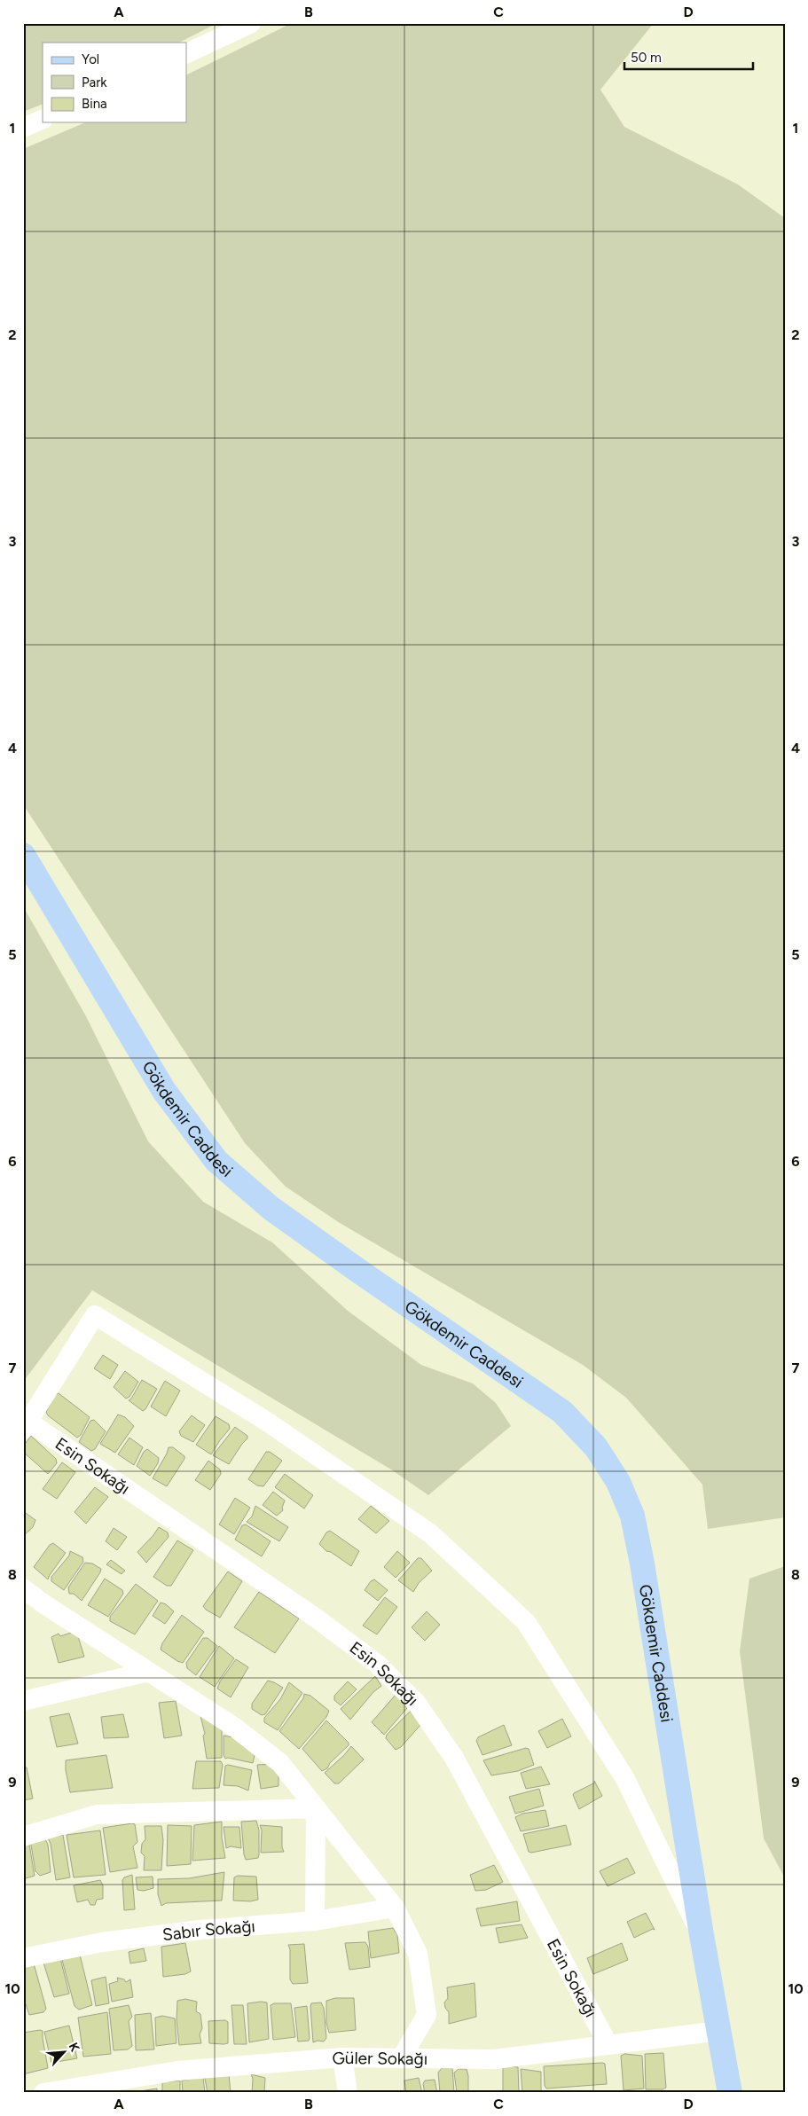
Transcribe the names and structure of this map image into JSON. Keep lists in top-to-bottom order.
{
  "streets": {
    "main road": ["Gökdemir Caddesi"],
    "street": ["Esin Sokağı", "Sabır Sokağı", "Güler Sokağı"]
  },
  "crossings": [
    ["Gökdemir Caddesi", "Esin Sokağı"],
    ["Gökdemir Caddesi", "Güler Sokağı"],
    ["Esin Sokağı", "Güler Sokağı"]
  ],
  "legend": ["Yol", "Park", "Bina"],
  "scale_bar": "50 m",
  "north": "top right",
  "grid": {
    "columns": [
      "A",
      "B",
      "C",
      "D"
    ],
    "rows": [
      "1",
      "2",
      "3",
      "4",
      "5",
      "6",
      "7",
      "8",
      "9",
      "10"
    ]
  }
}
